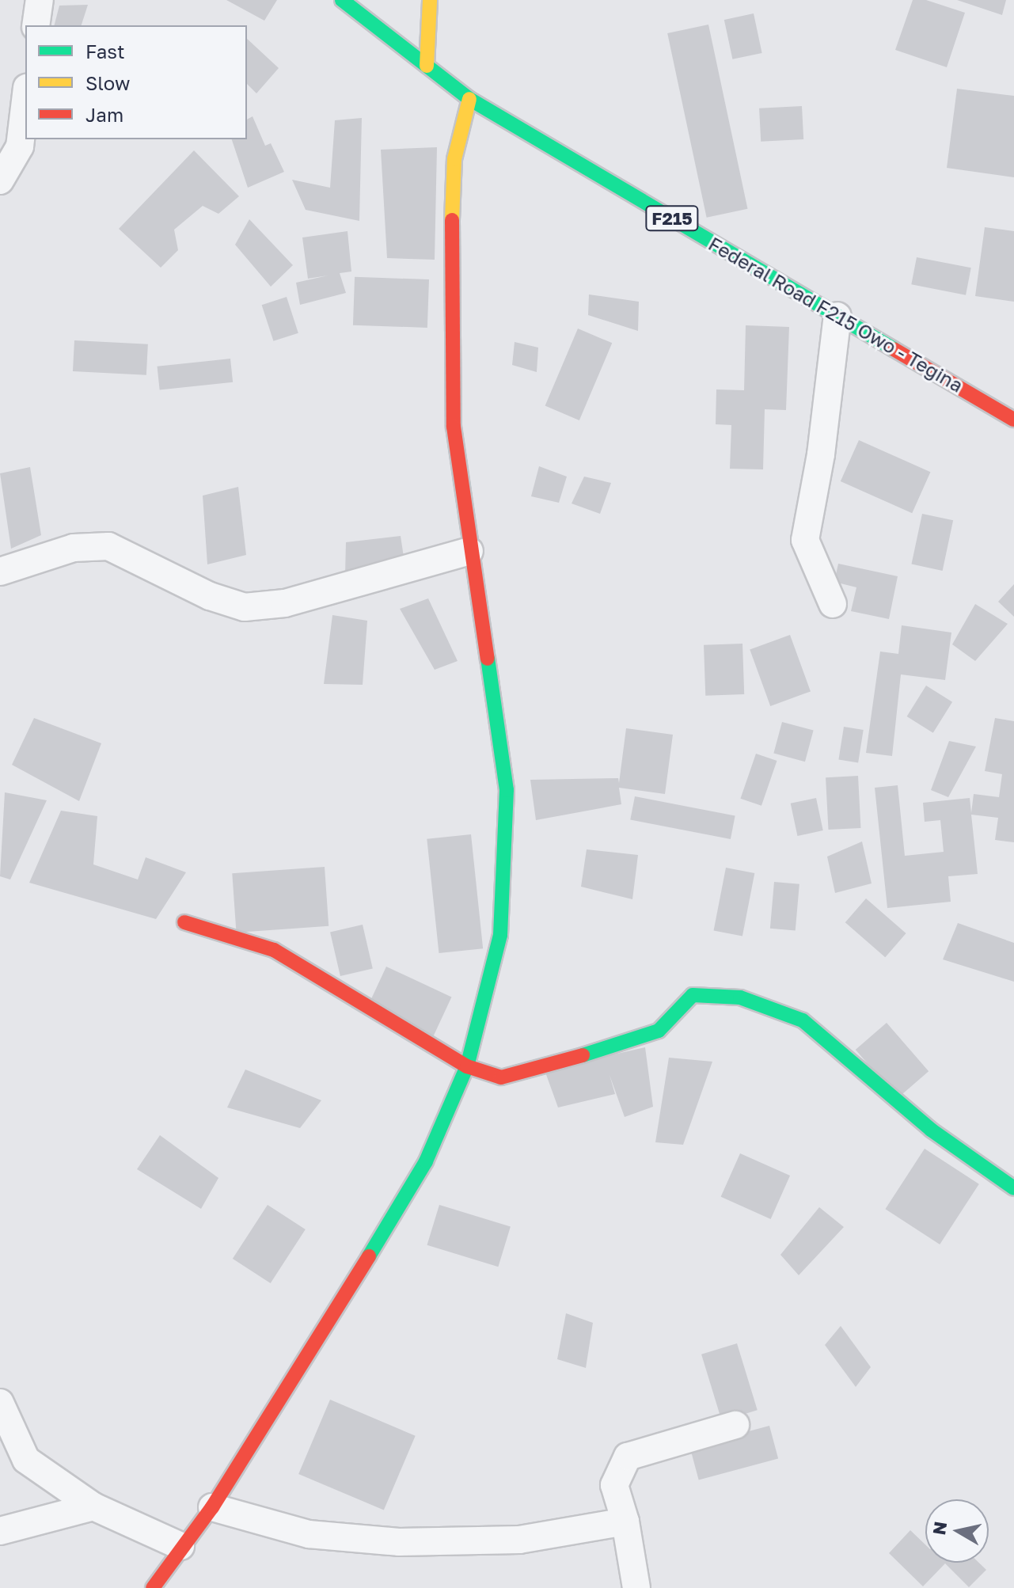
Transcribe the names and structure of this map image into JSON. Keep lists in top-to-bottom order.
{
  "streets": {
    "street": ["F215", "Federal Road F215 Owo - Tegina"]
  },
  "legend": ["Fast", "Slow", "Jam"],
  "north": "left"
}
